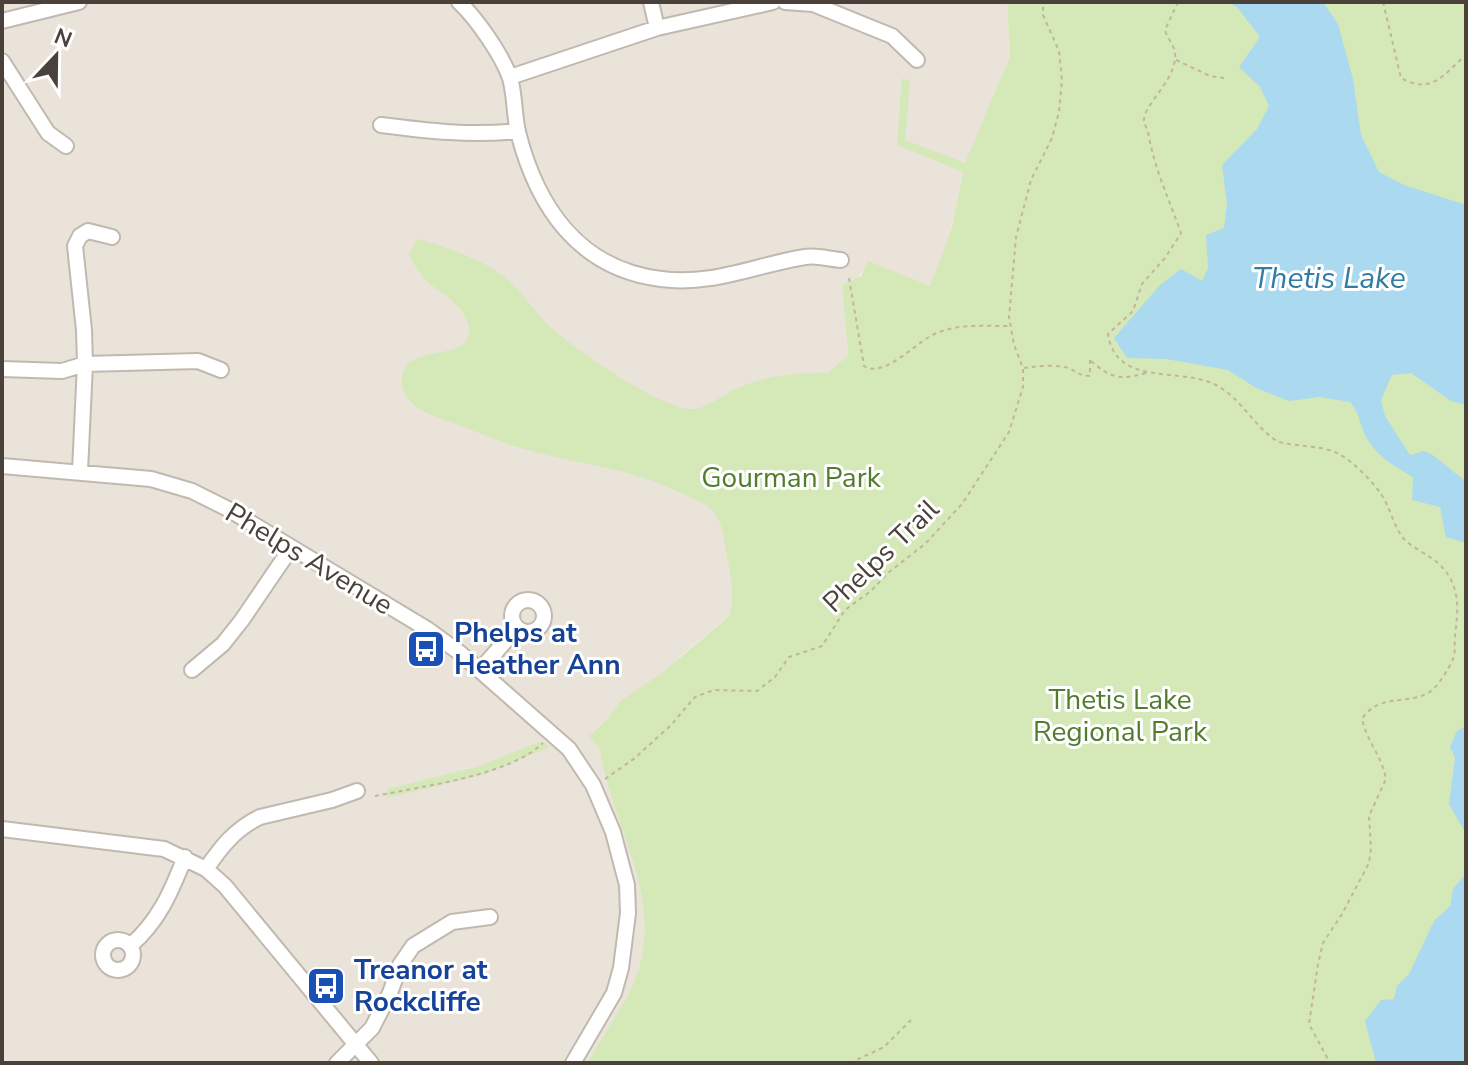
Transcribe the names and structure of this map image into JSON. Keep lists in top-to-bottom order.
{
  "streets": {
    "street": ["Phelps Avenue"],
    "path": ["Phelps Trail"]
  },
  "crossings": [
    ["Phelps Trail", "Phelps Avenue"]
  ],
  "water": ["Thetis Lake"],
  "parks": ["Gourman Park", "Thetis Lake Regional Park"],
  "places": {
    "bus stop": ["Phelps at Heather Ann", "Treanor at Rockcliffe"]
  },
  "north": "top"
}
